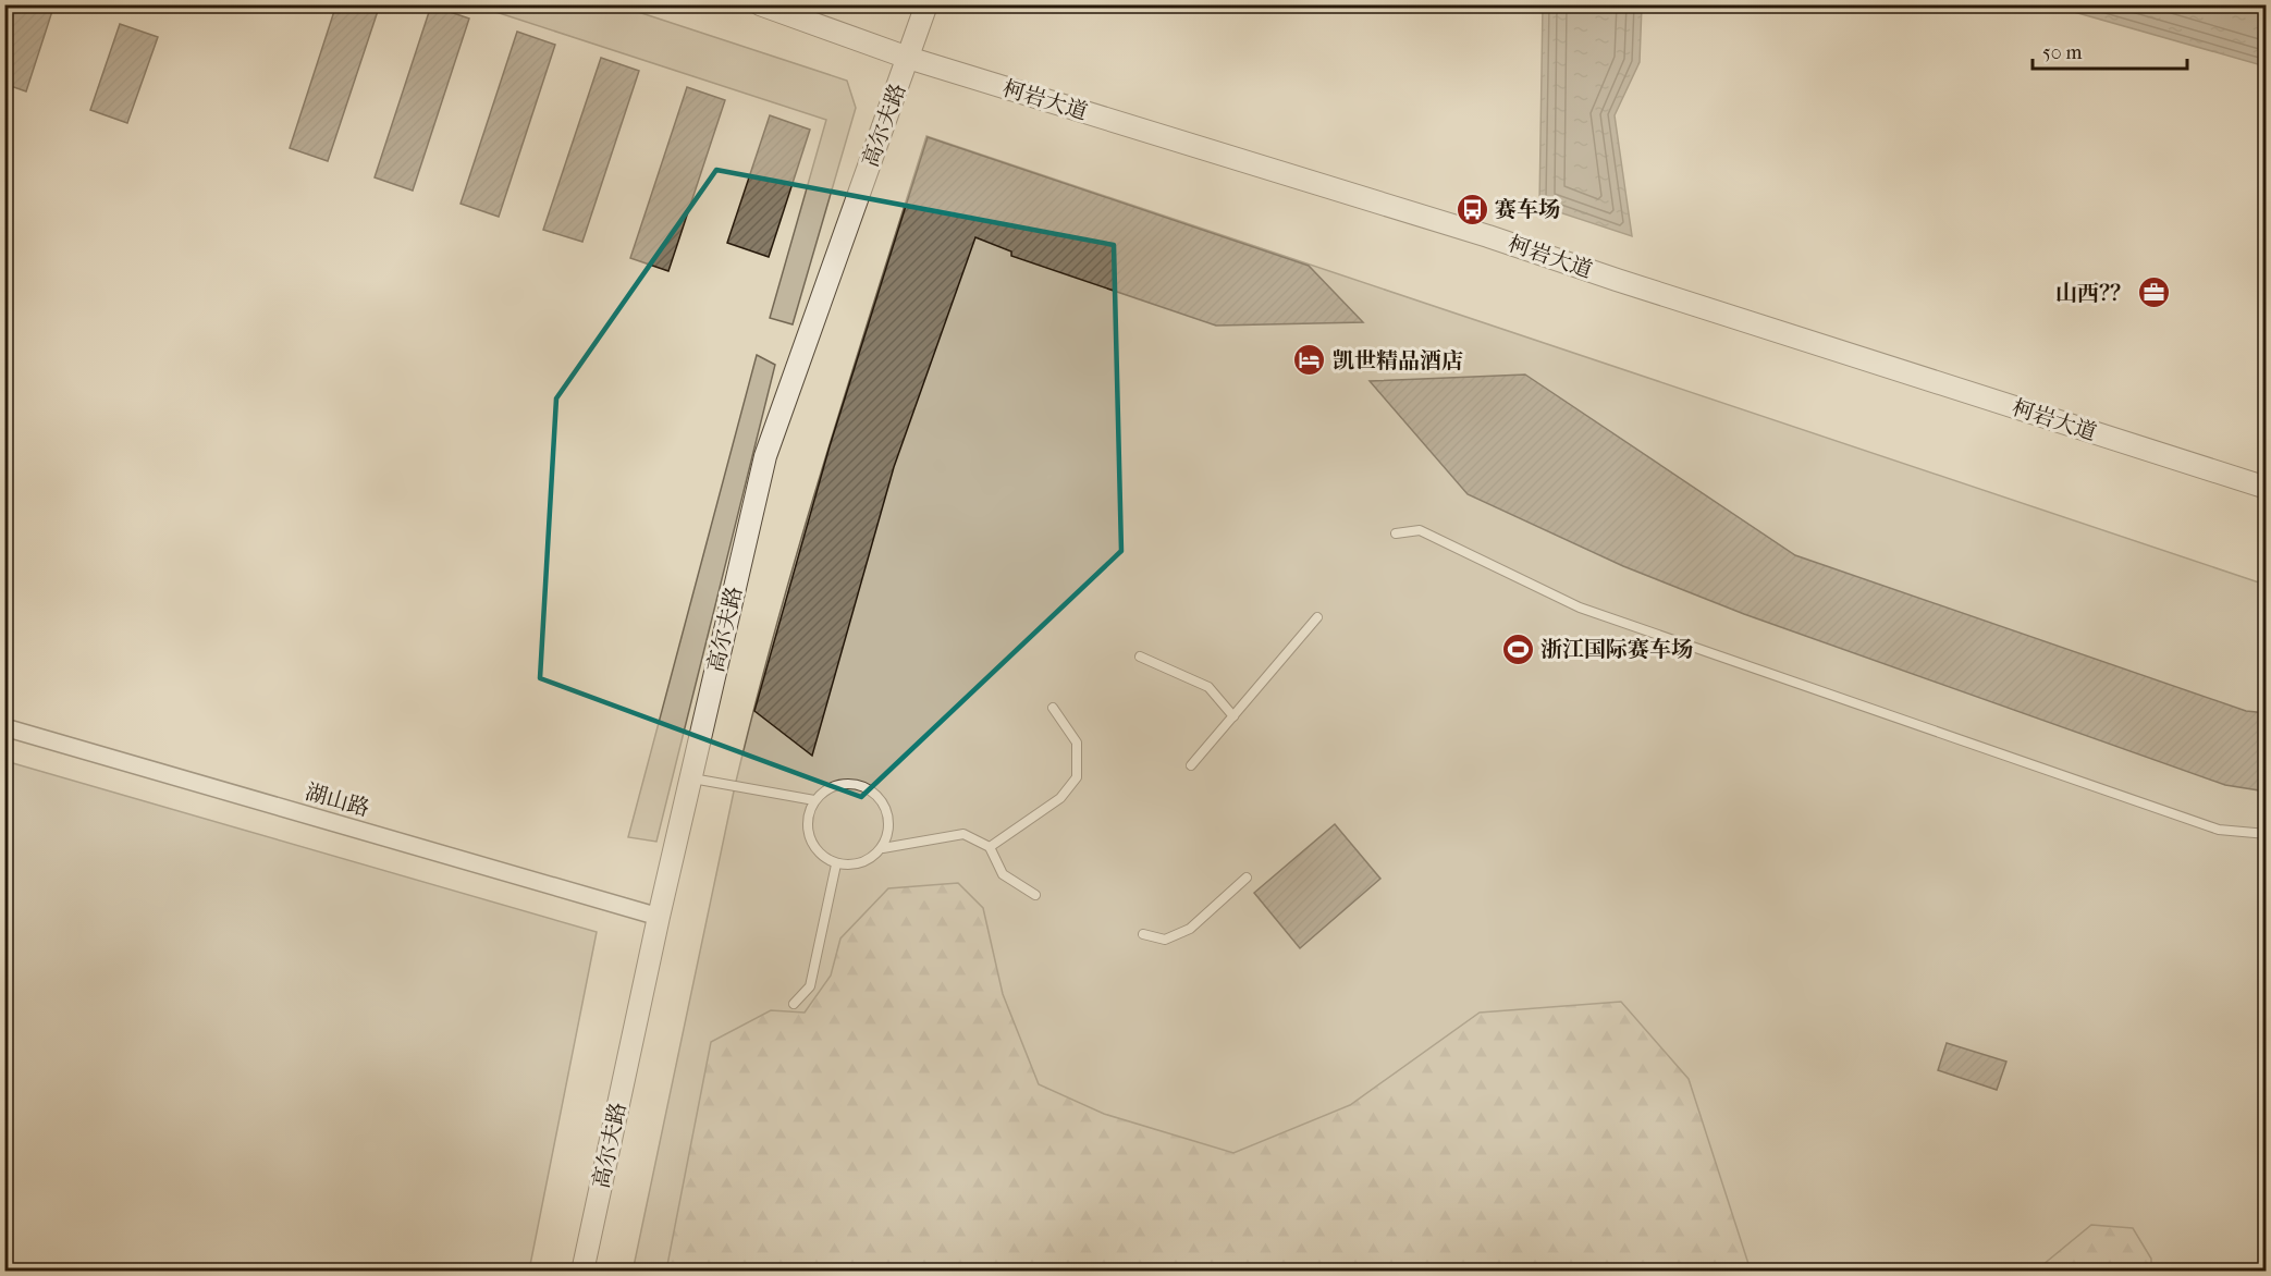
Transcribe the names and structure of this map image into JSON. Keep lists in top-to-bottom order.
{
  "streets": {
    "street": ["柯岩大道", "高尔夫路", "湖山路"]
  },
  "crossings": [
    ["柯岩大道", "高尔夫路"],
    ["高尔夫路", "湖山路"]
  ],
  "places": {
    "bus stop": ["赛车场"],
    "office": ["山西？？"],
    "hotel": ["凯世精品酒店"],
    "sports": ["浙江国际赛车场"]
  },
  "scale_bar": "50 m"
}
